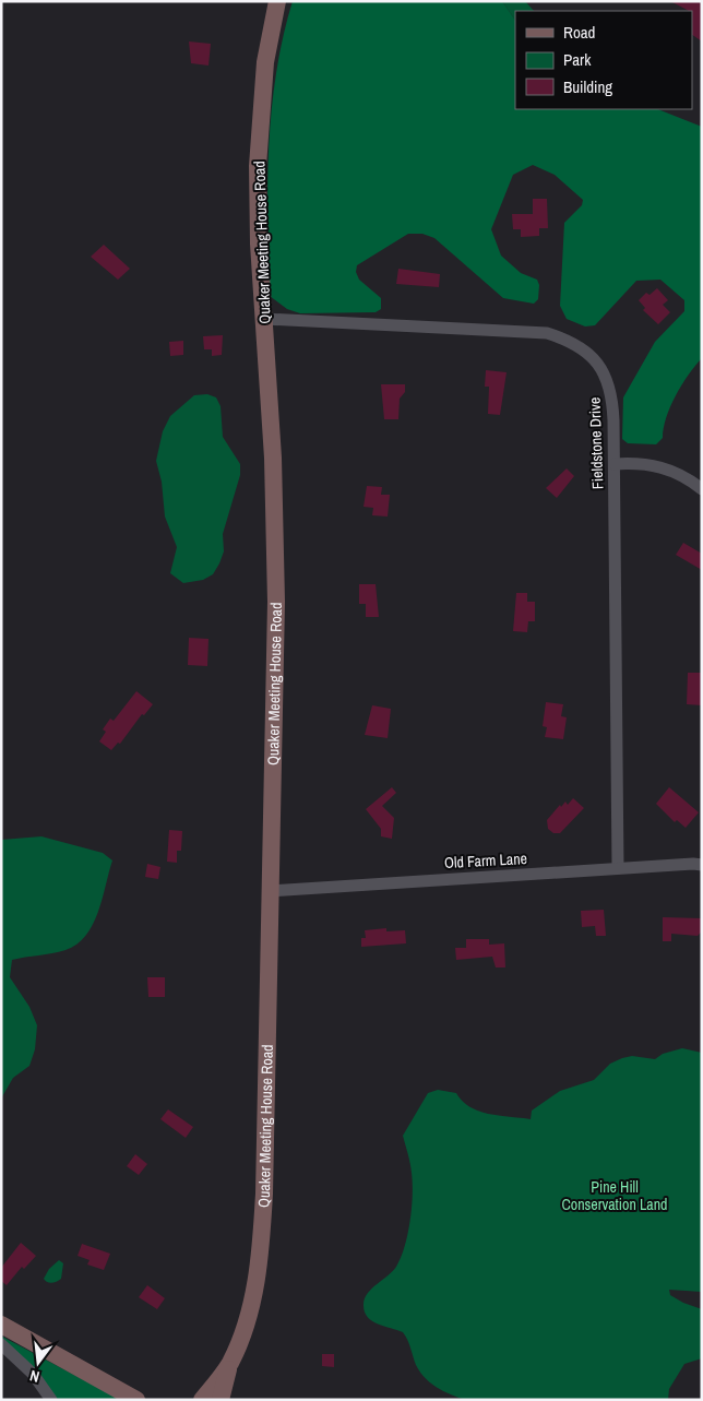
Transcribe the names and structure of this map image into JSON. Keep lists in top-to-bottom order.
{
  "streets": {
    "main road": ["Quaker Meeting House Road"],
    "street": ["Fieldstone Drive", "Old Farm Lane"]
  },
  "crossings": [
    ["Quaker Meeting House Road", "Fieldstone Drive"],
    ["Quaker Meeting House Road", "Old Farm Lane"],
    ["Fieldstone Drive", "Old Farm Lane"]
  ],
  "parks": ["Pine Hill Conservation Land"],
  "legend": ["Road", "Park", "Building"],
  "north": "bottom"
}
